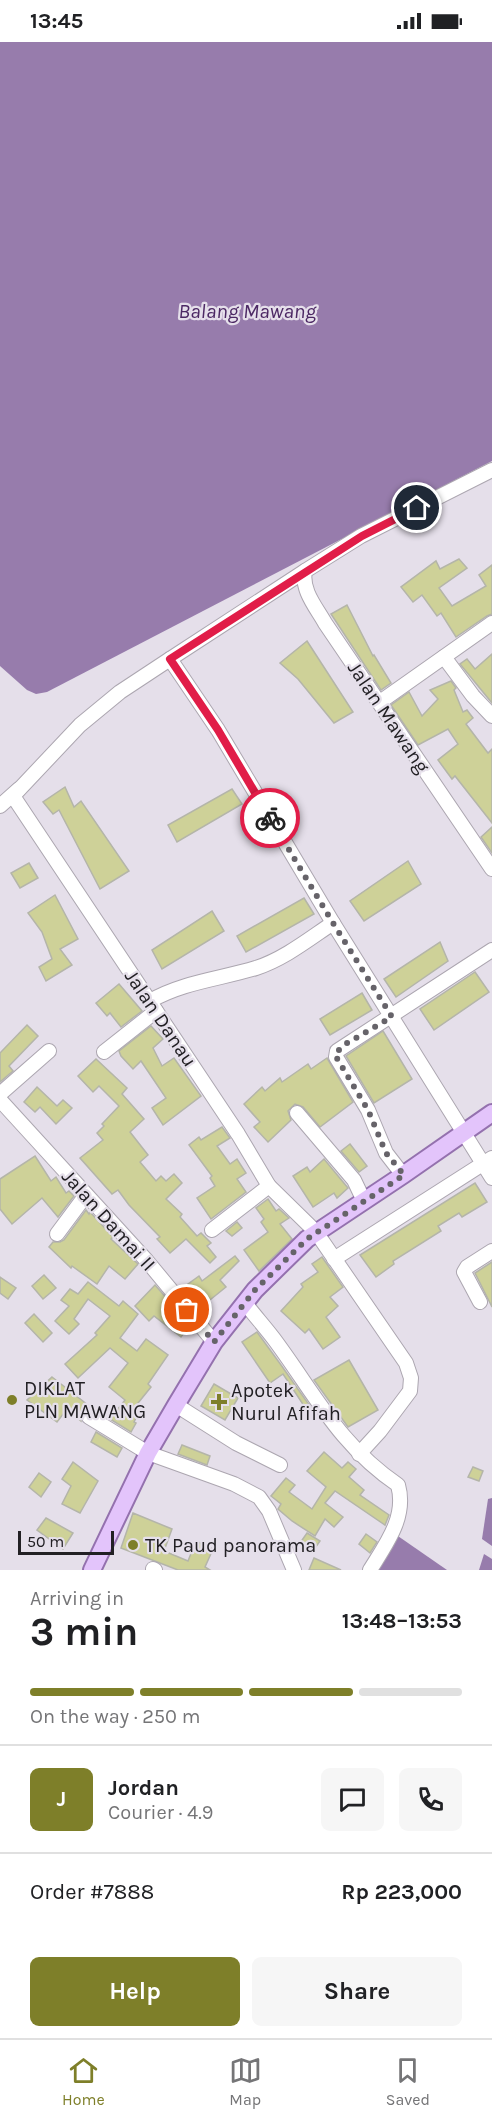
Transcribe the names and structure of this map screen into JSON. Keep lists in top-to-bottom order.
{
  "streets": {
    "street": ["Jalan Mawang", "Jalan Danau", "Jalan Damai II"]
  },
  "water": ["Balang Mawang"],
  "places": {
    "other": ["DIKLAT PLN MAWANG", "TK Paud panorama"],
    "health": ["Apotek Nurul Afifah"]
  },
  "scale_bar": "50 m",
  "page": {
    "status": "13:45",
    "scale": "50 m",
    "heading": ["3 min", "Arriving in", "13:48–13:53"],
    "panel": [
      "Jordan",
      "Courier · 4.9",
      "Order #7888",
      "Rp 223,000"
    ],
    "bar": "On the way · 250 m",
    "round": "J",
    "buttons": ["Help", "Share"],
    "tabs": ["Home", "Map", "Saved"]
  }
}
